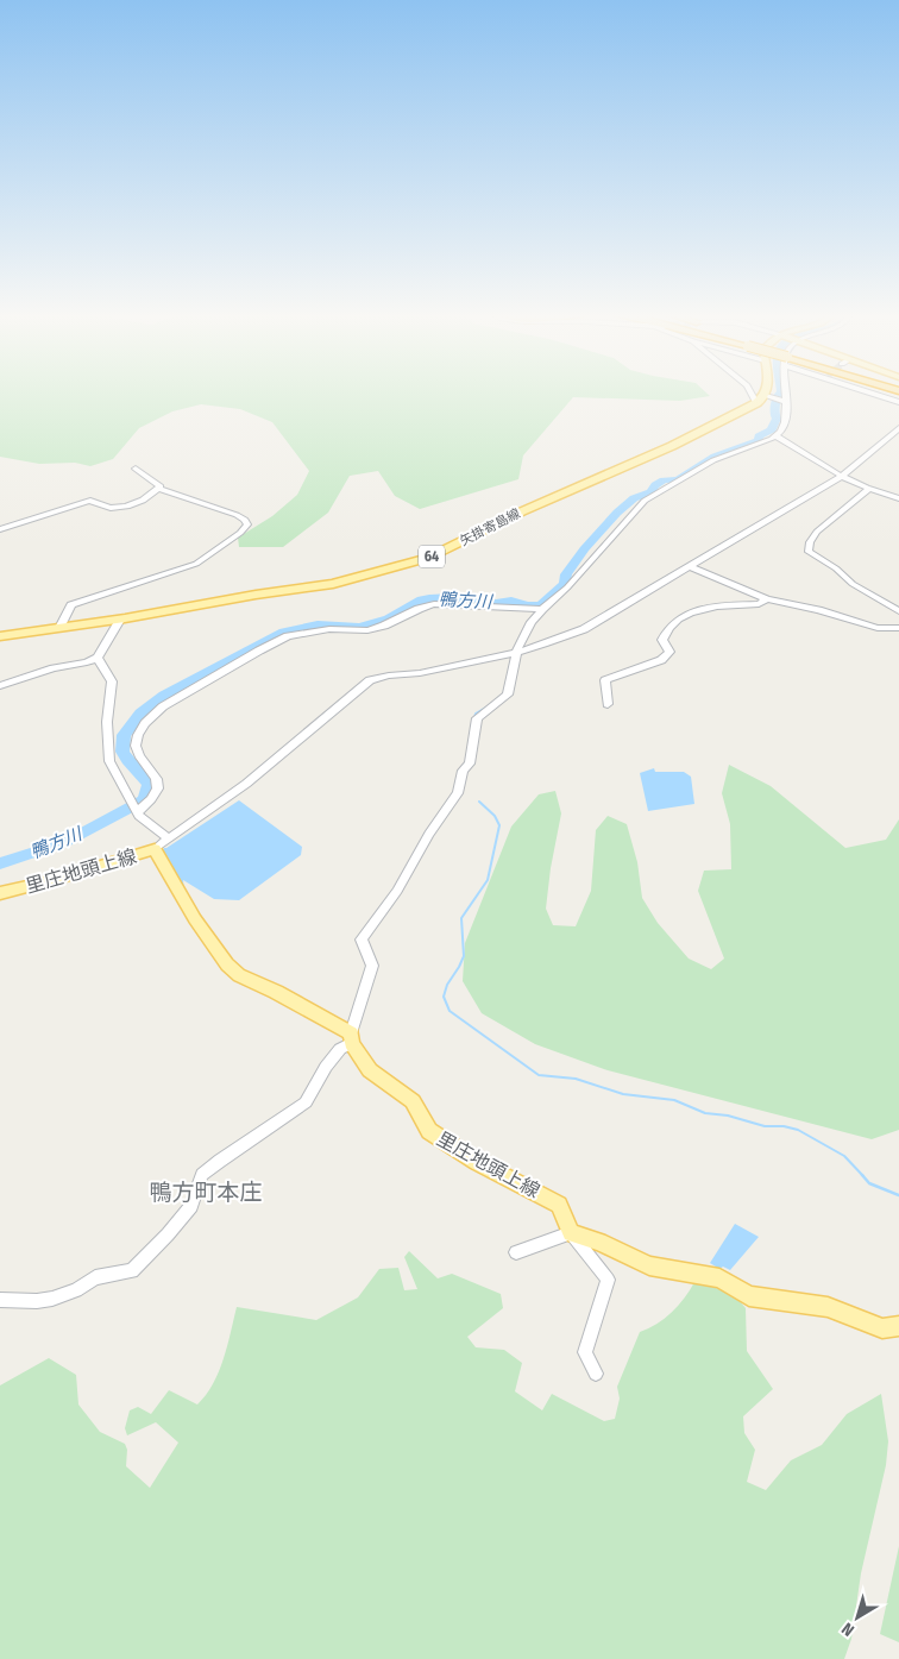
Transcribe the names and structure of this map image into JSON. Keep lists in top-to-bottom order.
{
  "streets": {
    "main road": ["矢掛寄島線", "64", "里庄地頭上線"]
  },
  "districts": ["鴨方町本庄"],
  "water": ["鴨方川"],
  "north": "bottom left"
}
